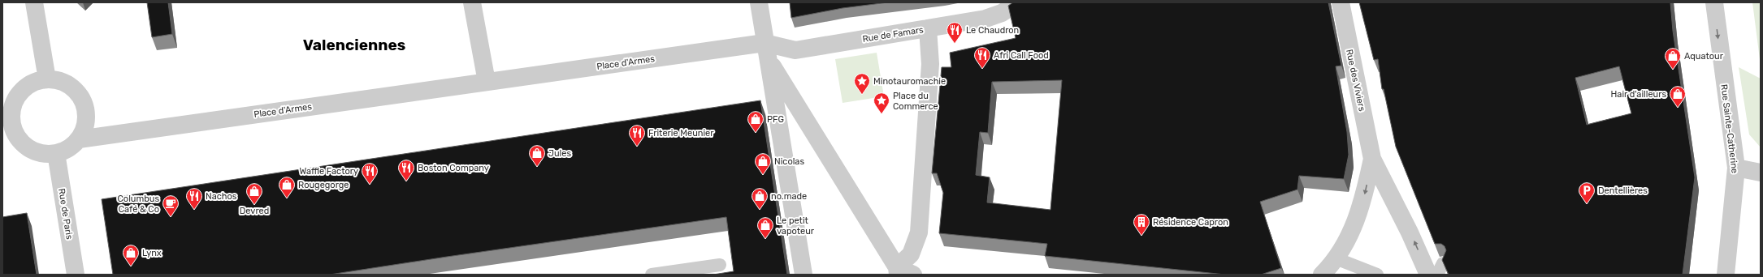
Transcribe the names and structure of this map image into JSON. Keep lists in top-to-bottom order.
{
  "streets": {
    "street": [
      "Rue de Famars",
      "Place d'Armes",
      "Rue des Viviers",
      "Rue Sainte-Catherine",
      "Rue de Paris"
    ]
  },
  "crossings": [
    ["Rue de Famars", "Place d'Armes"],
    ["Place d'Armes", "Rue de Paris"]
  ],
  "one_way": ["Rue Sainte-Catherine"],
  "districts": ["Valenciennes"],
  "places": {
    "restaurant": [
      "Le Chaudron",
      "Afri Call Food",
      "Friterie Meunier",
      "Boston Company",
      "Waffle Factory",
      "Nachos"
    ],
    "shop": [
      "Aquatour",
      "Hair d'ailleurs",
      "PFG",
      "Jules",
      "Nicolas",
      "Rougegorge",
      "Devred",
      "no.made",
      "Le petit vapoteur",
      "Lynx"
    ],
    "place": ["Minotauromachie", "Place du Commerce"],
    "parking": ["Dentellières"],
    "cafe": ["Columbus Café & Co"],
    "building": ["Résidence Capron"]
  }
}
